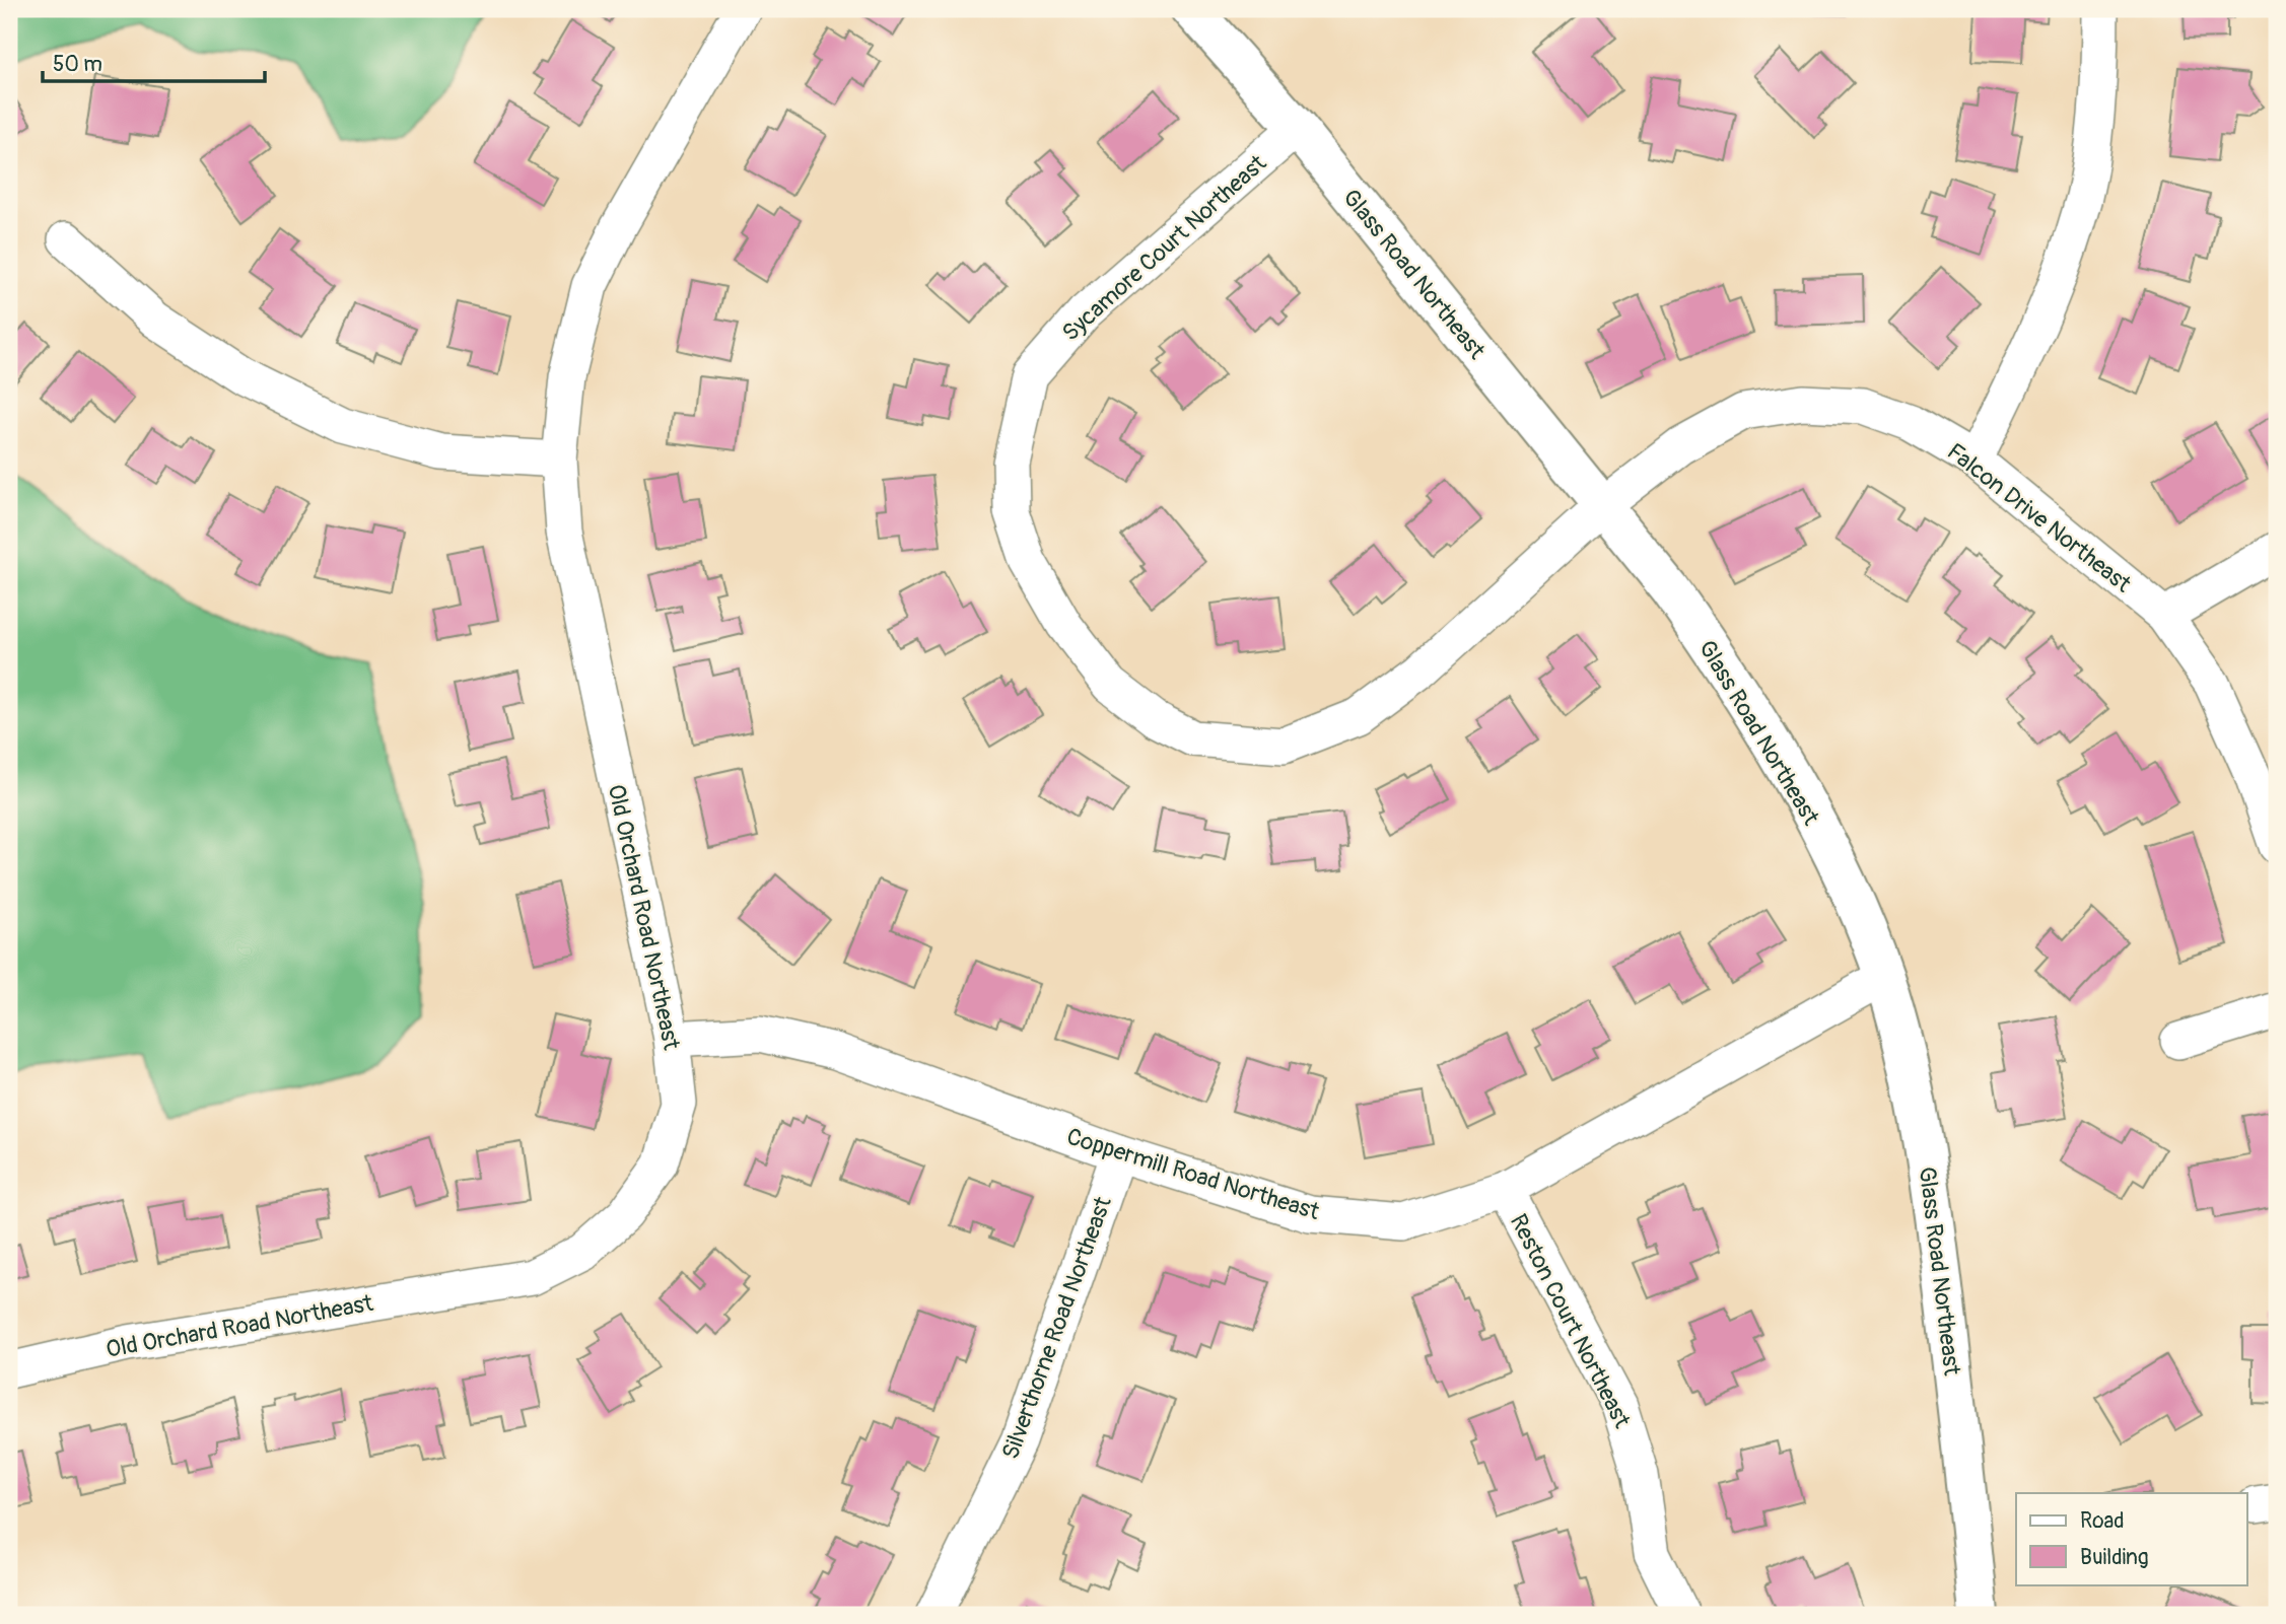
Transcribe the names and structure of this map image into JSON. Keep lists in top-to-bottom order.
{
  "streets": {
    "street": [
      "Sycamore Court Northeast",
      "Glass Road Northeast",
      "Falcon Drive Northeast",
      "Old Orchard Road Northeast",
      "Coppermill Road Northeast",
      "Reston Court Northeast",
      "Silverthorne Road Northeast"
    ]
  },
  "crossings": [
    ["Sycamore Court Northeast", "Glass Road Northeast"],
    ["Sycamore Court Northeast", "Falcon Drive Northeast"],
    ["Glass Road Northeast", "Falcon Drive Northeast"],
    ["Glass Road Northeast", "Coppermill Road Northeast"],
    ["Old Orchard Road Northeast", "Coppermill Road Northeast"],
    ["Coppermill Road Northeast", "Reston Court Northeast"],
    ["Coppermill Road Northeast", "Silverthorne Road Northeast"]
  ],
  "legend": ["Road", "Building"],
  "scale_bar": "50 m"
}
